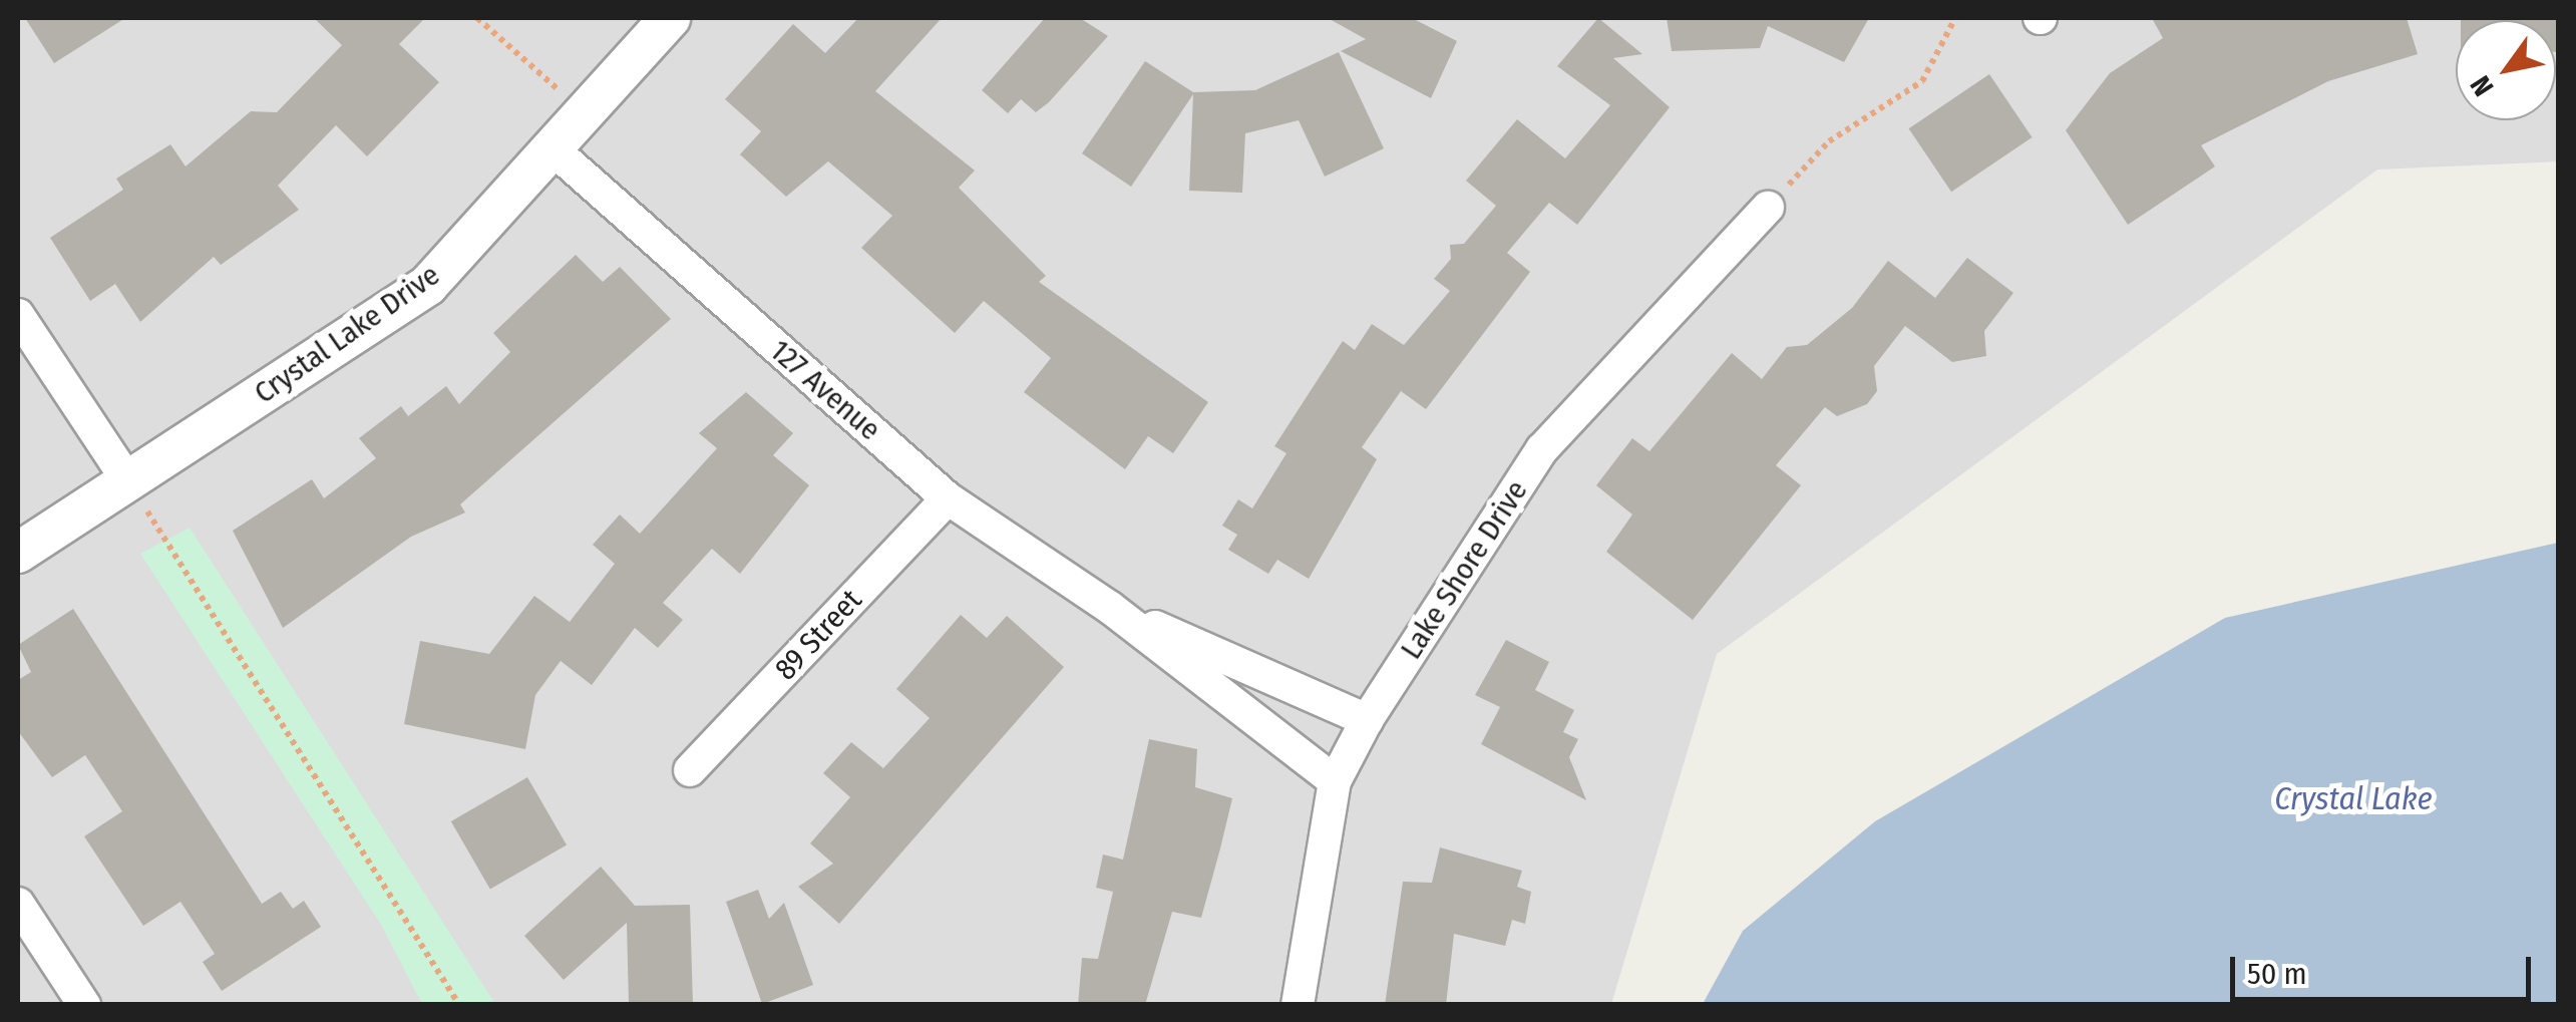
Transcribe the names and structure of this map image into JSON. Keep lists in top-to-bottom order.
{
  "streets": {
    "street": [
      "Crystal Lake Drive",
      "127 Avenue",
      "Lake Shore Drive",
      "89 Street"
    ]
  },
  "crossings": [
    ["Crystal Lake Drive", "127 Avenue"],
    ["127 Avenue", "Lake Shore Drive"],
    ["127 Avenue", "89 Street"]
  ],
  "water": ["Crystal Lake"],
  "scale_bar": "50 m",
  "north": "bottom left"
}
